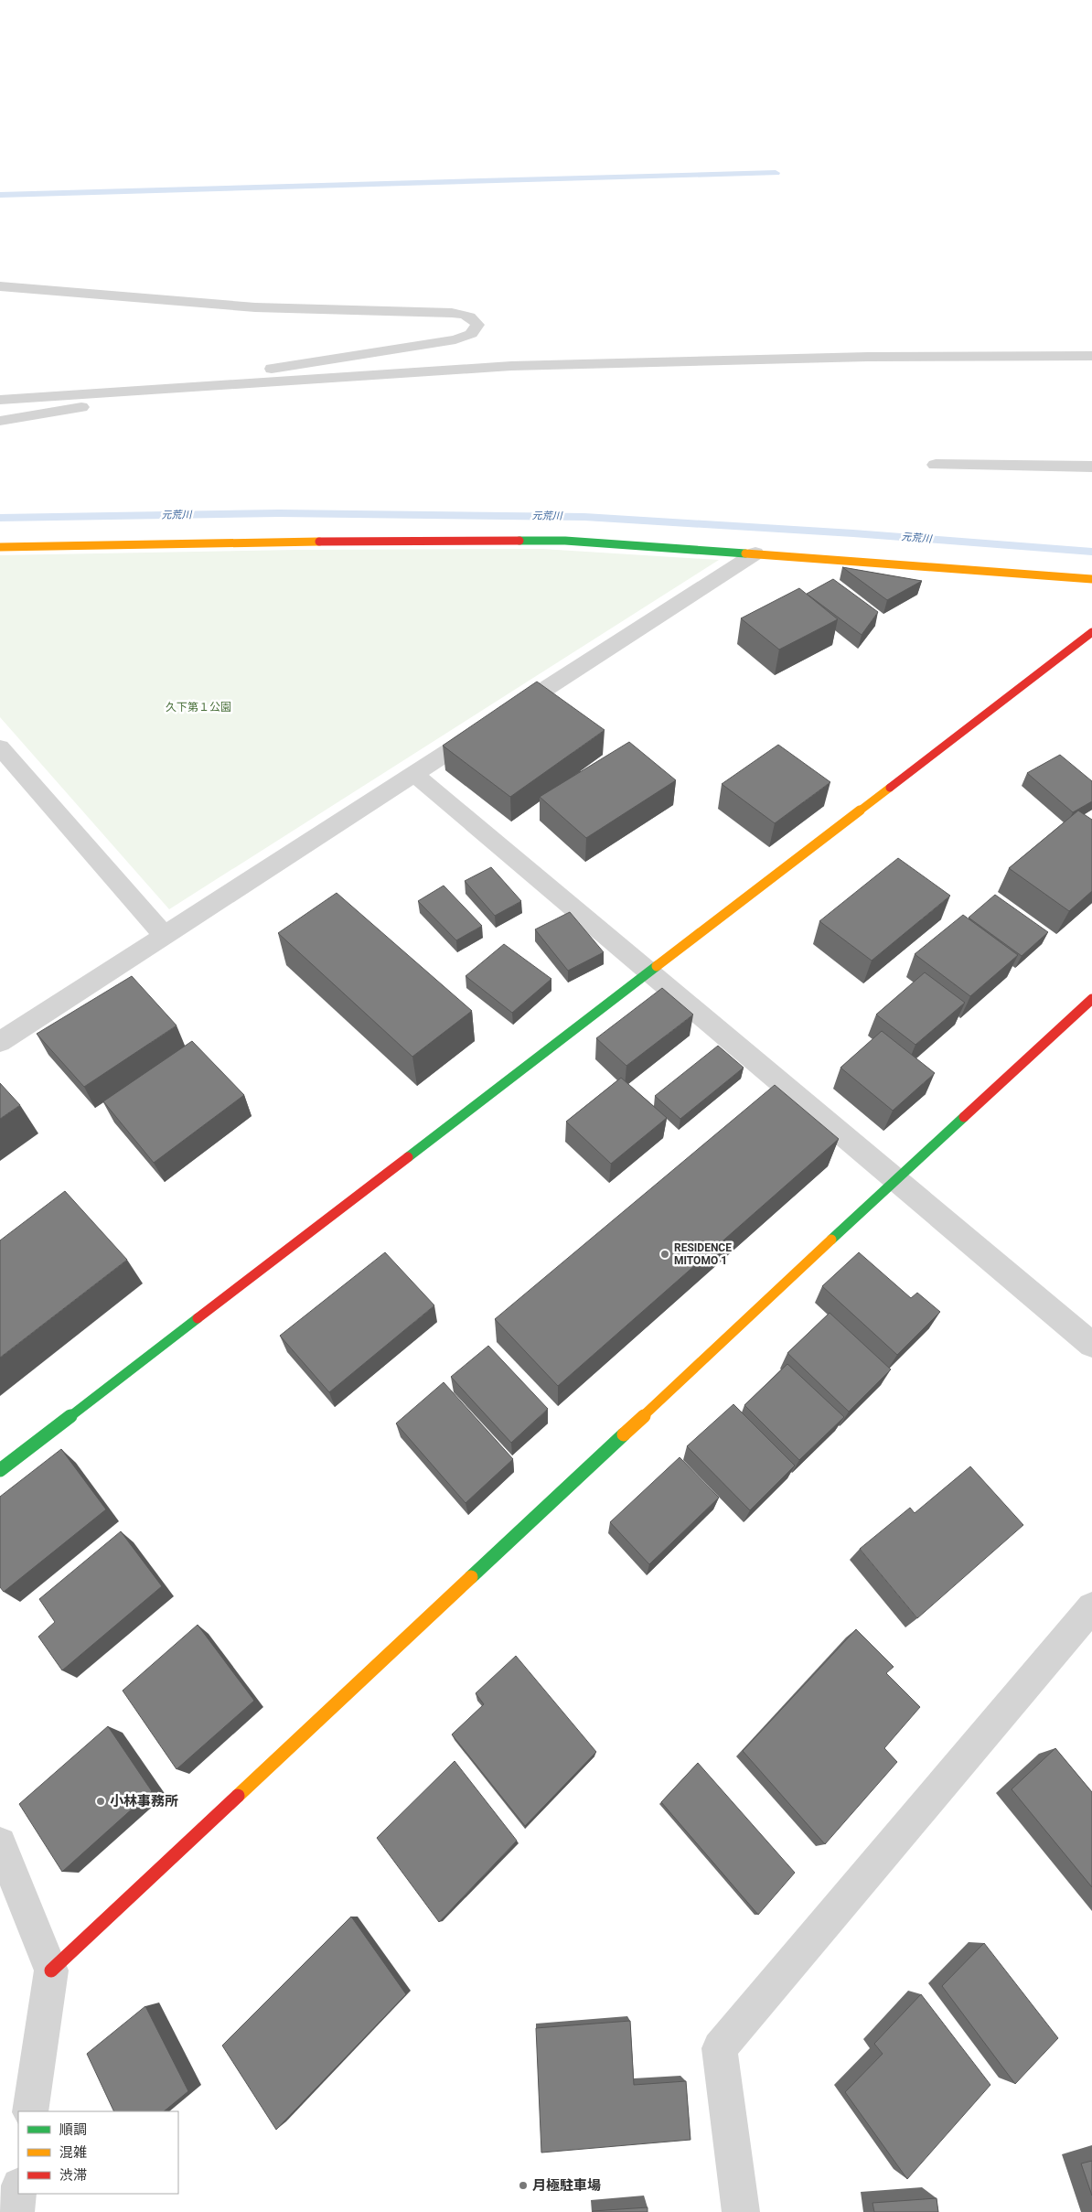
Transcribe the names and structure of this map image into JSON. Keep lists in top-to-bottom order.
{
  "water": ["元荒川"],
  "parks": ["久下第１公園"],
  "places": ["RESIDENCE MITOMO 1", "小林事務所", "月極駐車場"],
  "legend": ["順調", "混雑", "渋滞"]
}
